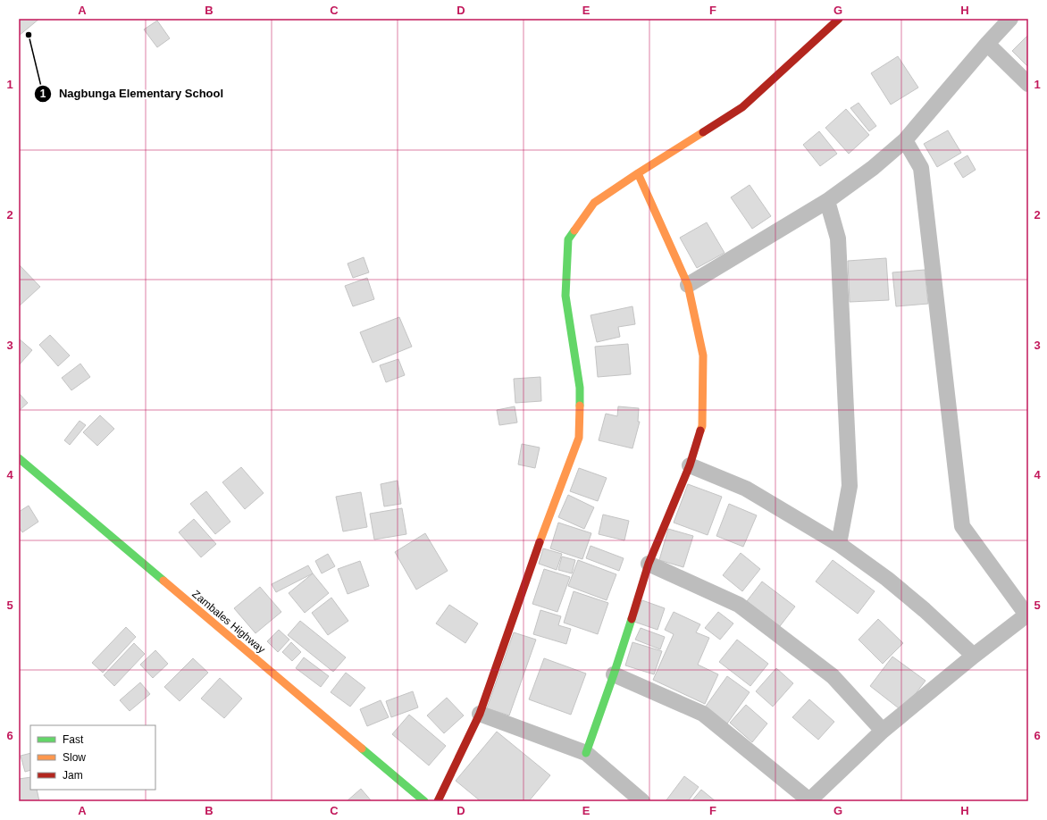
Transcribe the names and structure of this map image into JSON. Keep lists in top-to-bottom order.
{
  "streets": {
    "street": ["Zambales Highway"]
  },
  "places": ["Nagbunga Elementary School"],
  "legend": ["Fast", "Slow", "Jam"],
  "grid": {
    "columns": [
      "A",
      "B",
      "C",
      "D",
      "E",
      "F",
      "G",
      "H"
    ],
    "rows": [
      "1",
      "2",
      "3",
      "4",
      "5",
      "6"
    ]
  }
}
